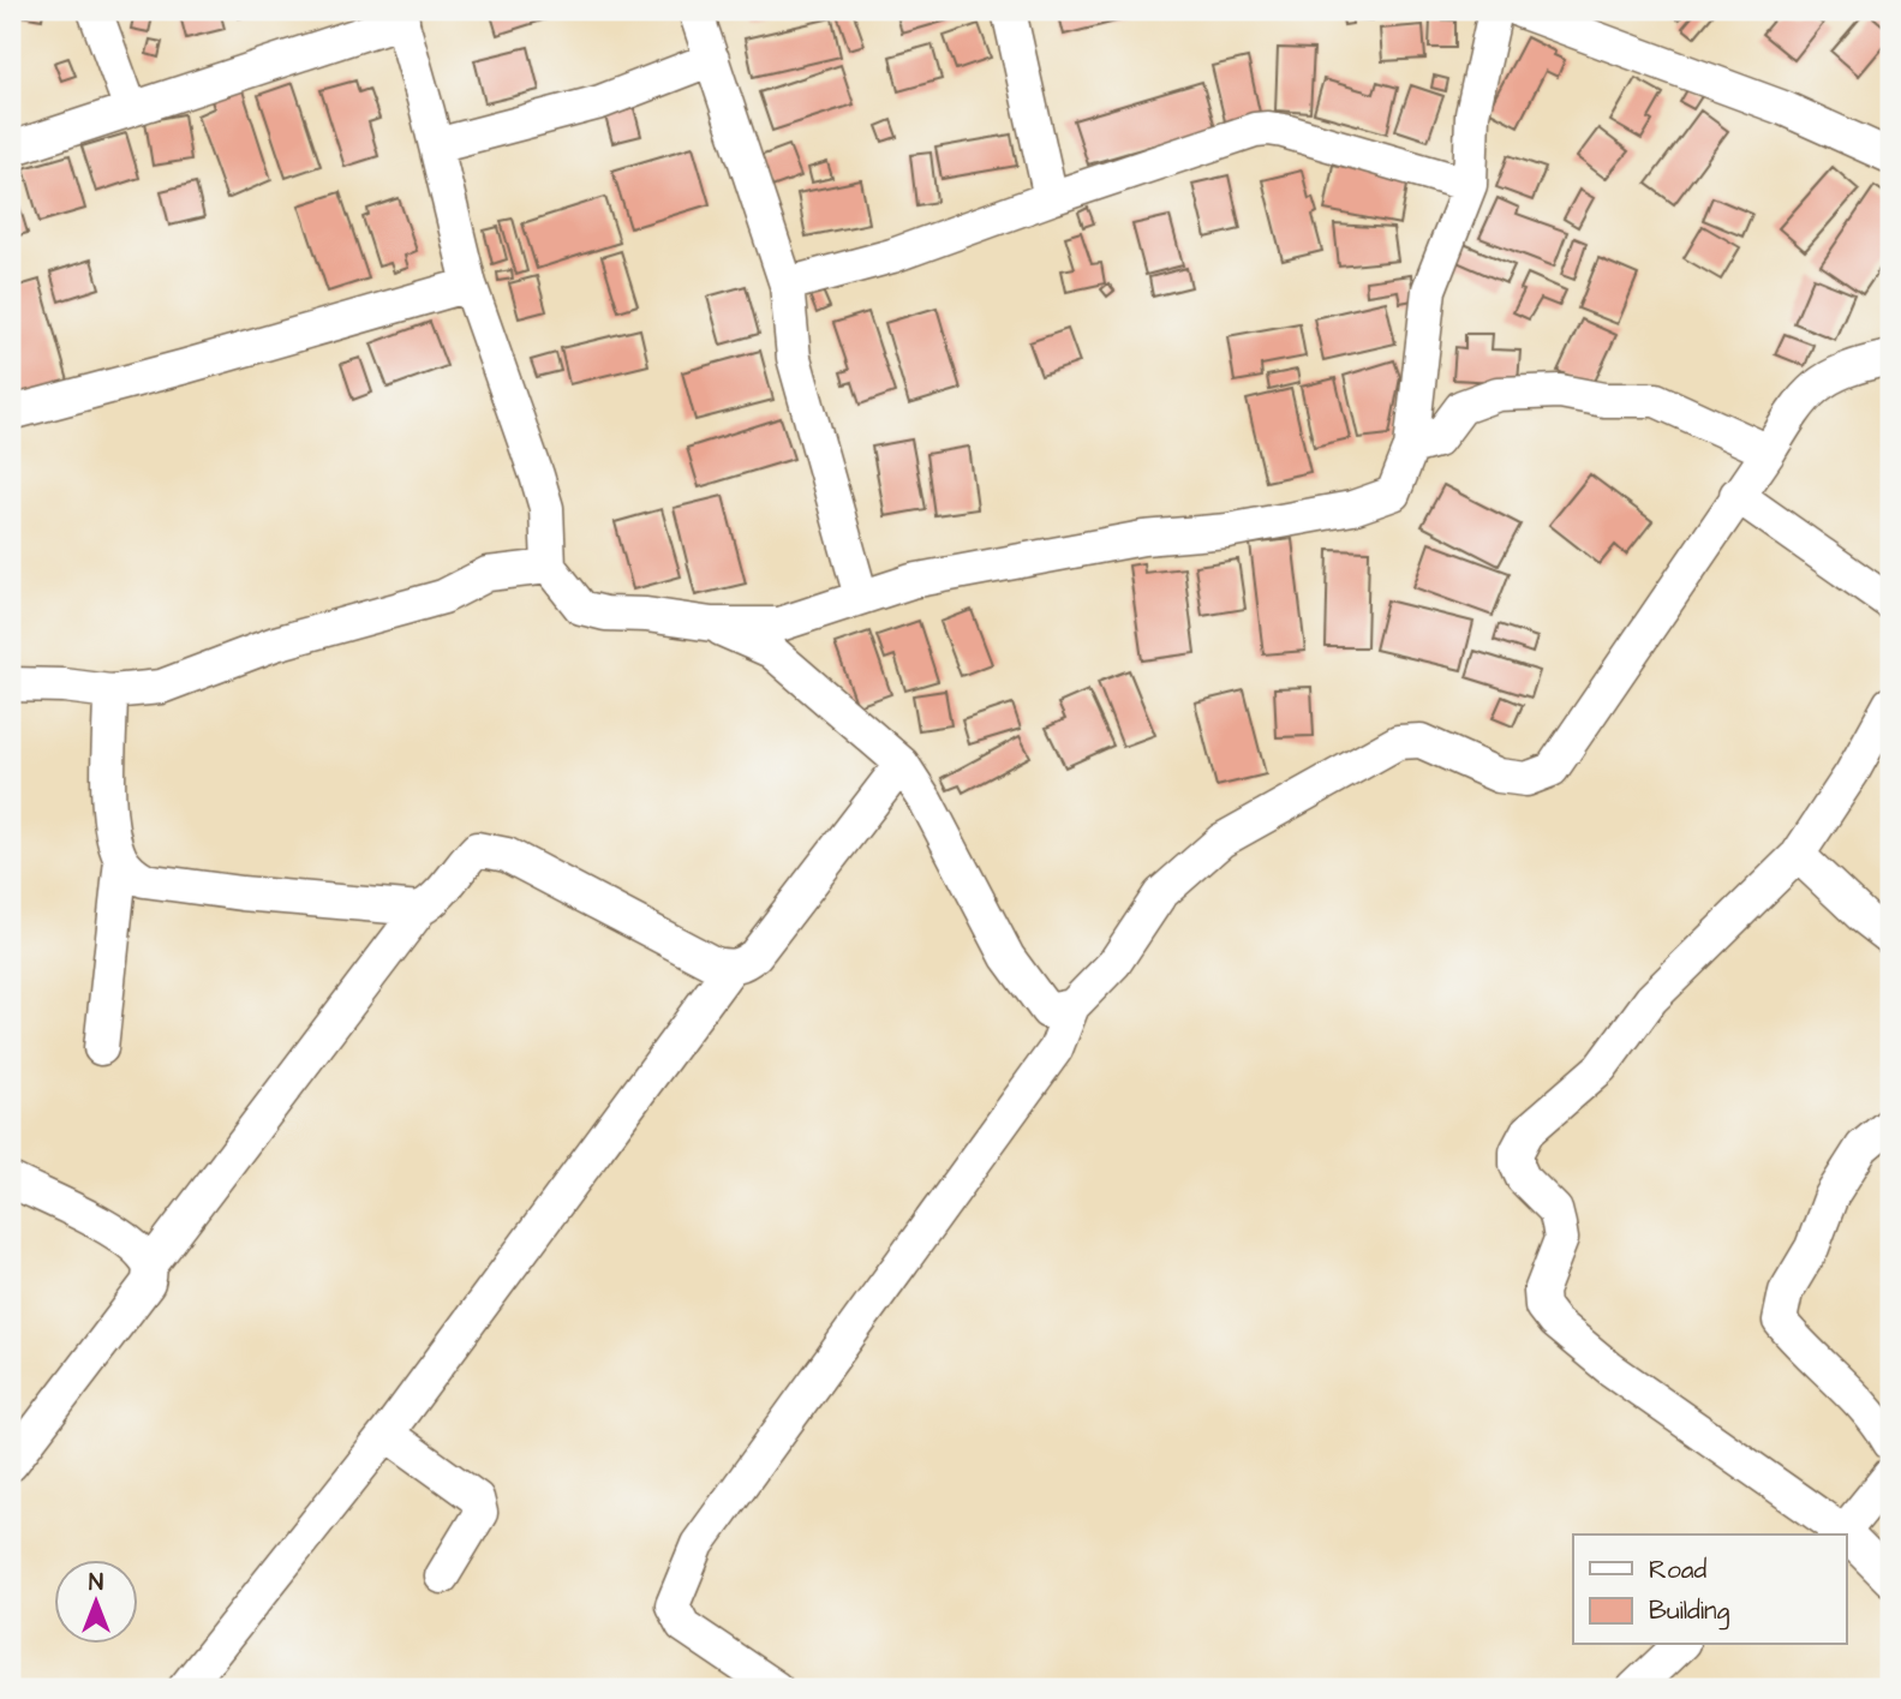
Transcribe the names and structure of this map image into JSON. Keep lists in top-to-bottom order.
{
  "legend": ["Road", "Building"],
  "north": "top"
}
